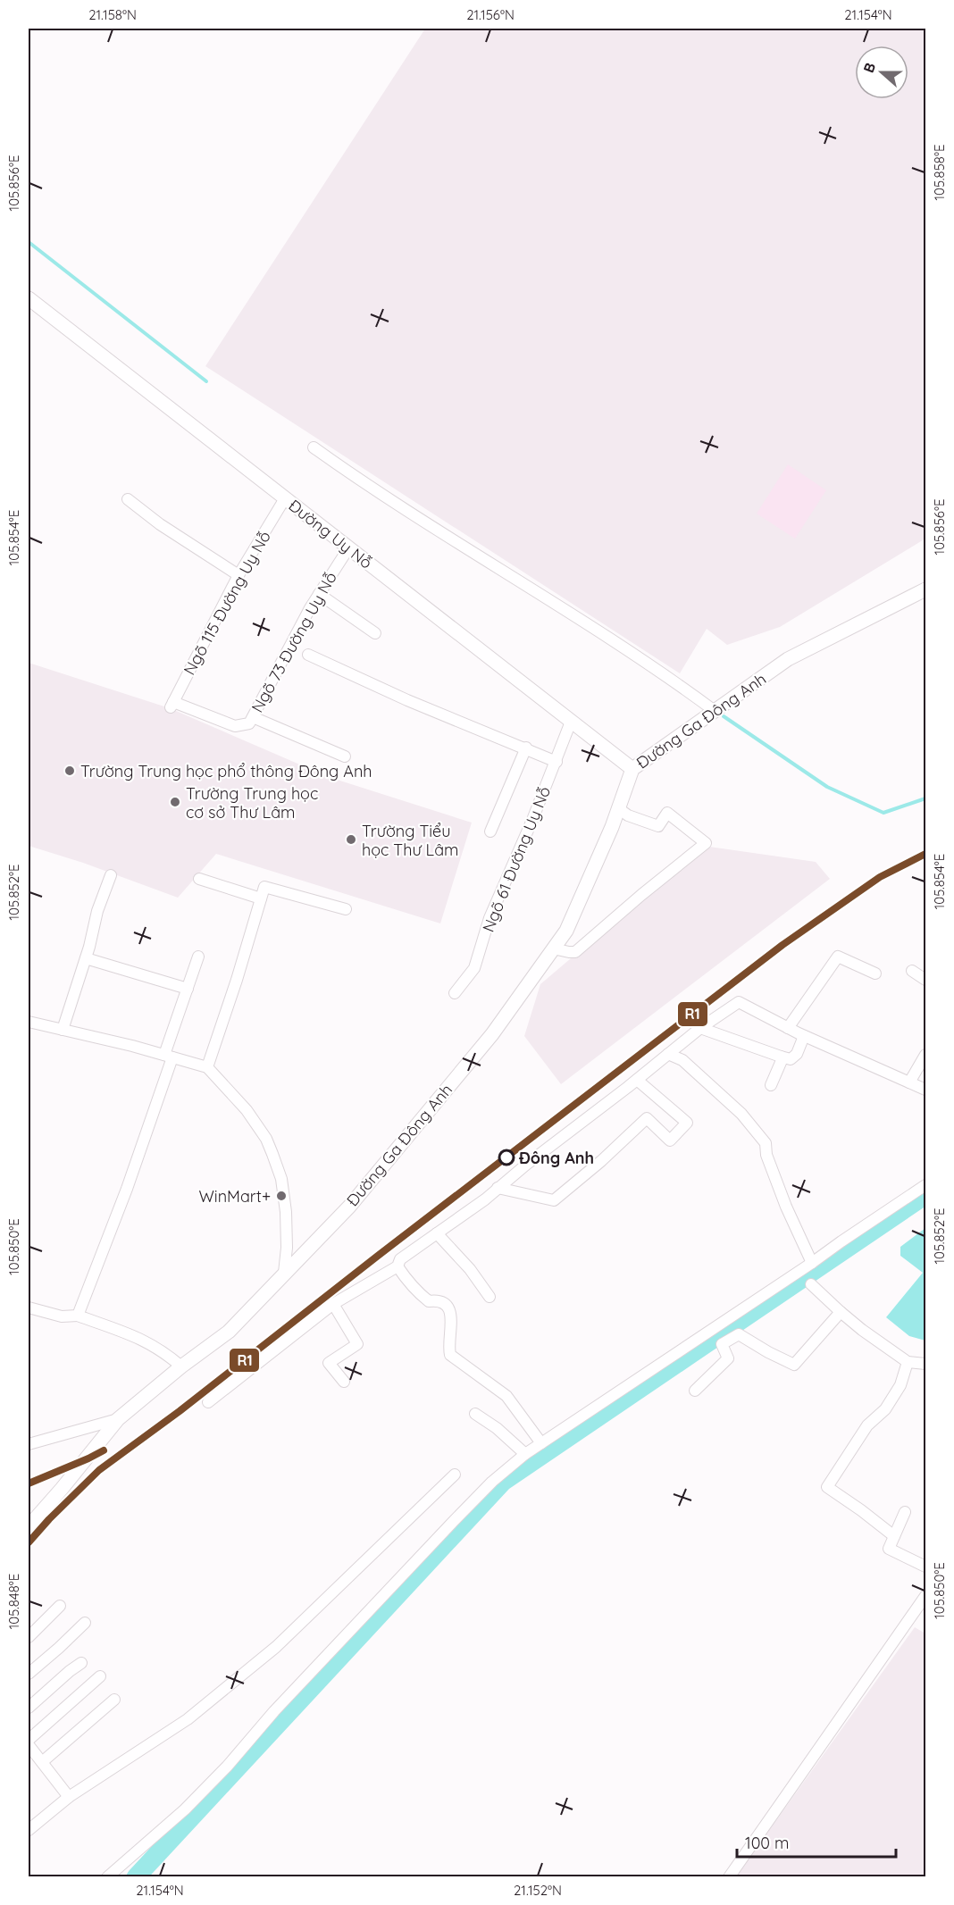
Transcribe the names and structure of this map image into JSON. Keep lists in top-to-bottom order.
{
  "streets": {
    "street": [
      "Đường Uy Nỗ",
      "Ngõ 115 Đường Uy Nỗ",
      "Ngõ 73 Đường Uy Nỗ",
      "Đường Ga Đông Anh",
      "Ngõ 61 Đường Uy Nỗ"
    ]
  },
  "crossings": [
    ["Đường Uy Nỗ", "Ngõ 115 Đường Uy Nỗ"],
    ["Đường Uy Nỗ", "Ngõ 73 Đường Uy Nỗ"],
    ["Đường Uy Nỗ", "Đường Ga Đông Anh"],
    ["Đường Uy Nỗ", "Ngõ 61 Đường Uy Nỗ"],
    ["Ngõ 115 Đường Uy Nỗ", "Ngõ 73 Đường Uy Nỗ"]
  ],
  "places": [
    "Trường Trung học phổ thông Đông Anh",
    "Trường Trung học cơ sở Thư Lâm",
    "Trường Tiểu học Thư Lâm",
    "Đông Anh",
    "WinMart+"
  ],
  "lines": ["transit line R1"],
  "scale_bar": "100 m",
  "north": "left",
  "coordinates": [
    "21.158°N",
    "21.156°N",
    "21.154°N",
    "105.858°E",
    "105.856°E",
    "105.854°E",
    "105.852°E",
    "105.850°E",
    "105.848°E",
    "21.152°N"
  ]
}
